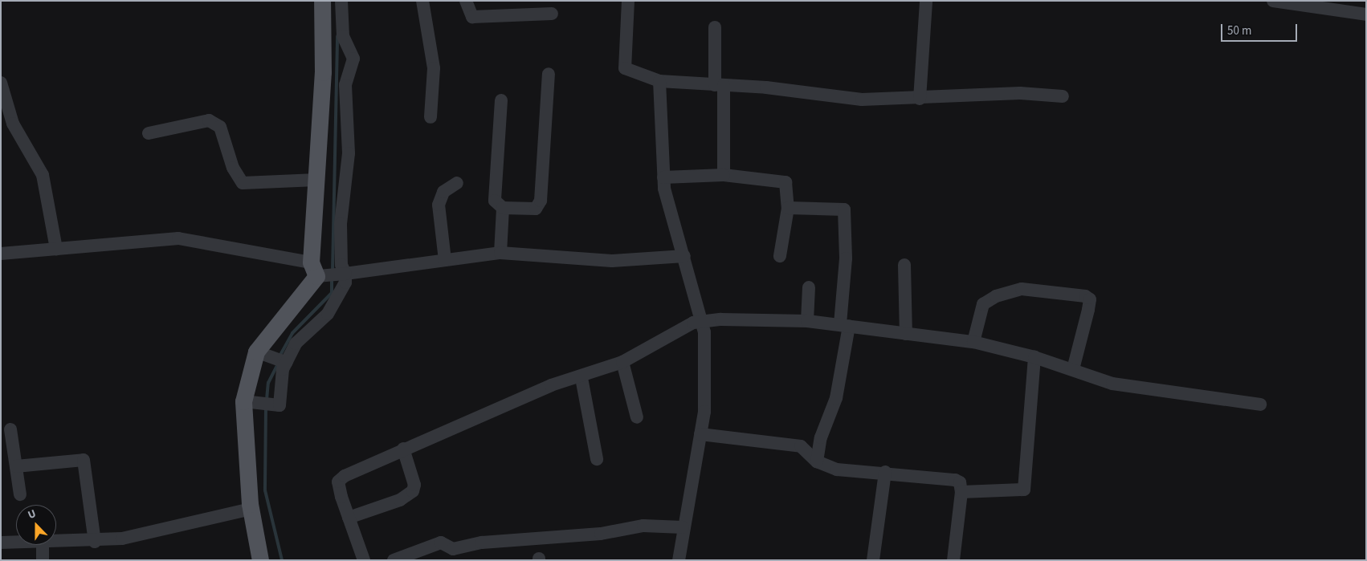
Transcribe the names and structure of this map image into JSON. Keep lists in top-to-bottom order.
{
  "scale_bar": "50 m",
  "north": "top"
}
